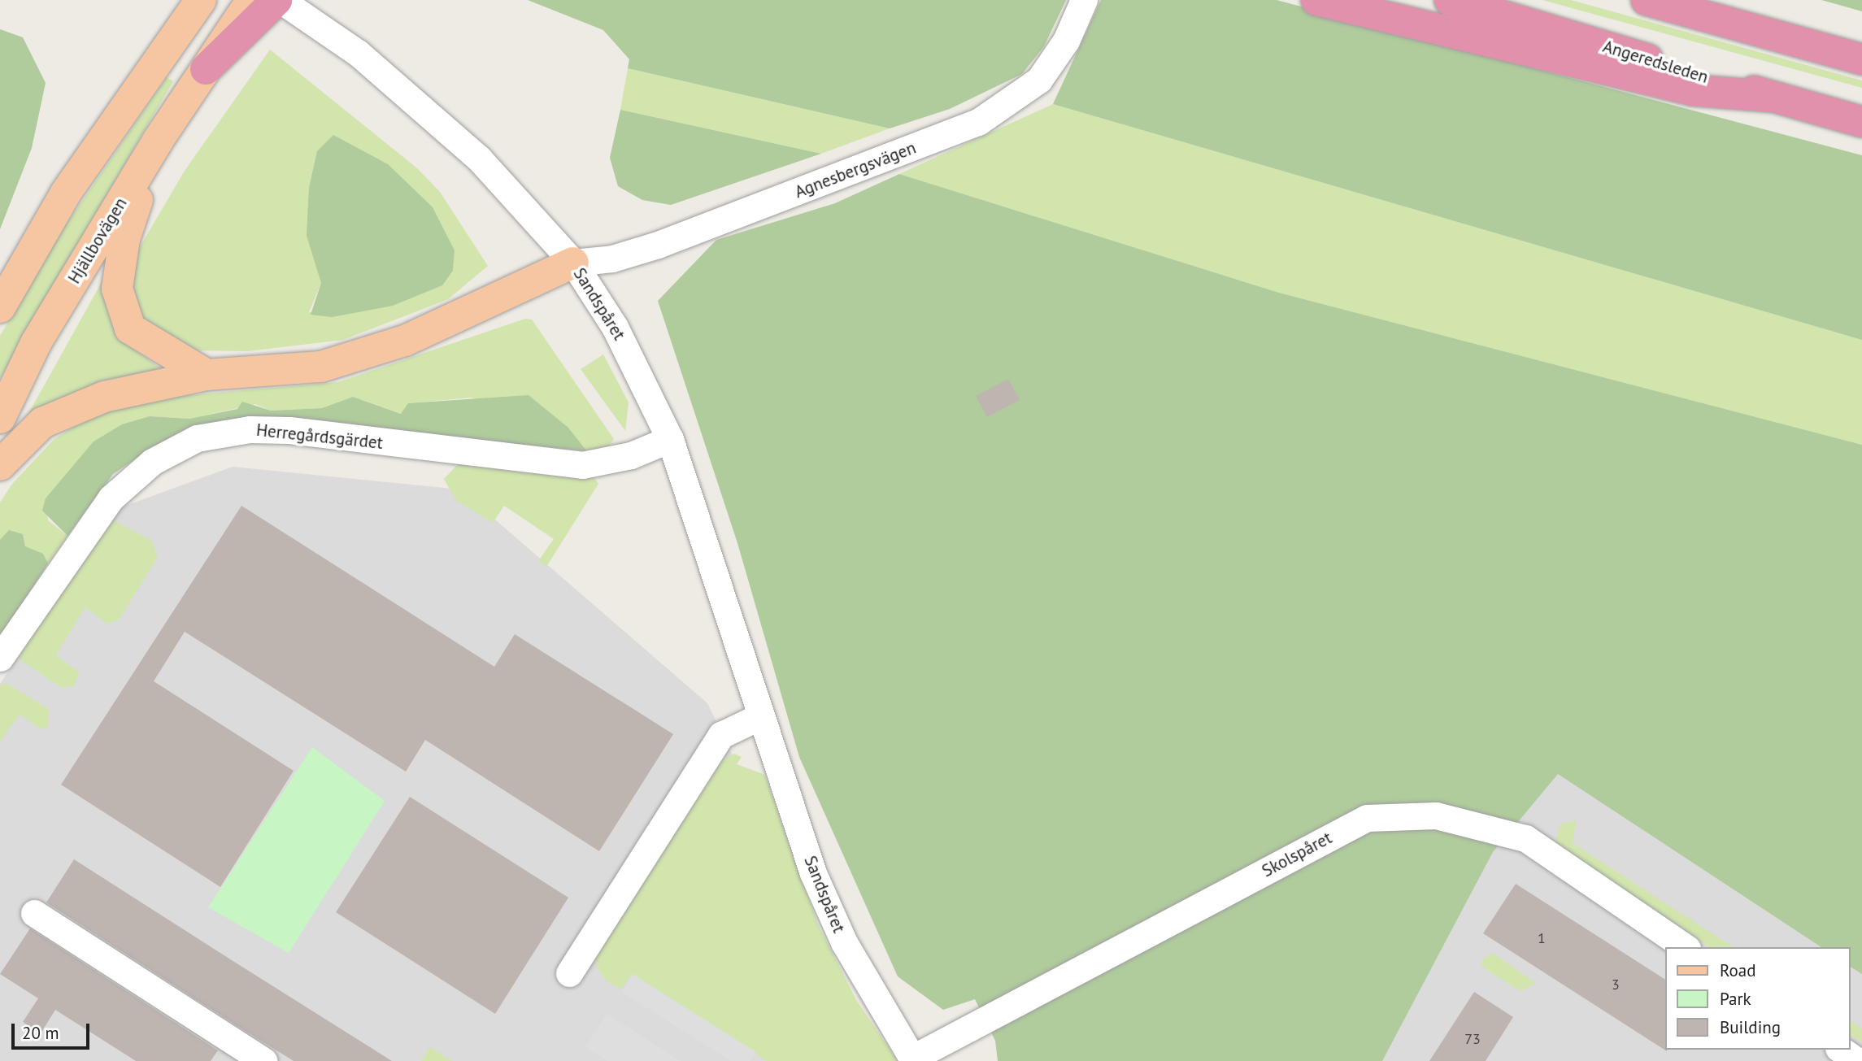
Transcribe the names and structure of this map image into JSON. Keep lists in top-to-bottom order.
{
  "streets": {
    "highway": ["Angeredsleden"],
    "main road": ["Hjällbovägen"],
    "street": [
      "Agnesbergsvägen",
      "Sandspåret",
      "Herregårdsgärdet",
      "Skolspåret"
    ]
  },
  "crossings": [
    ["Agnesbergsvägen", "Sandspåret"],
    ["Sandspåret", "Herregårdsgärdet"],
    ["Sandspåret", "Skolspåret"]
  ],
  "house_numbers": ["1", "3", "73"],
  "legend": ["Road", "Park", "Building"],
  "scale_bar": "20 m"
}
